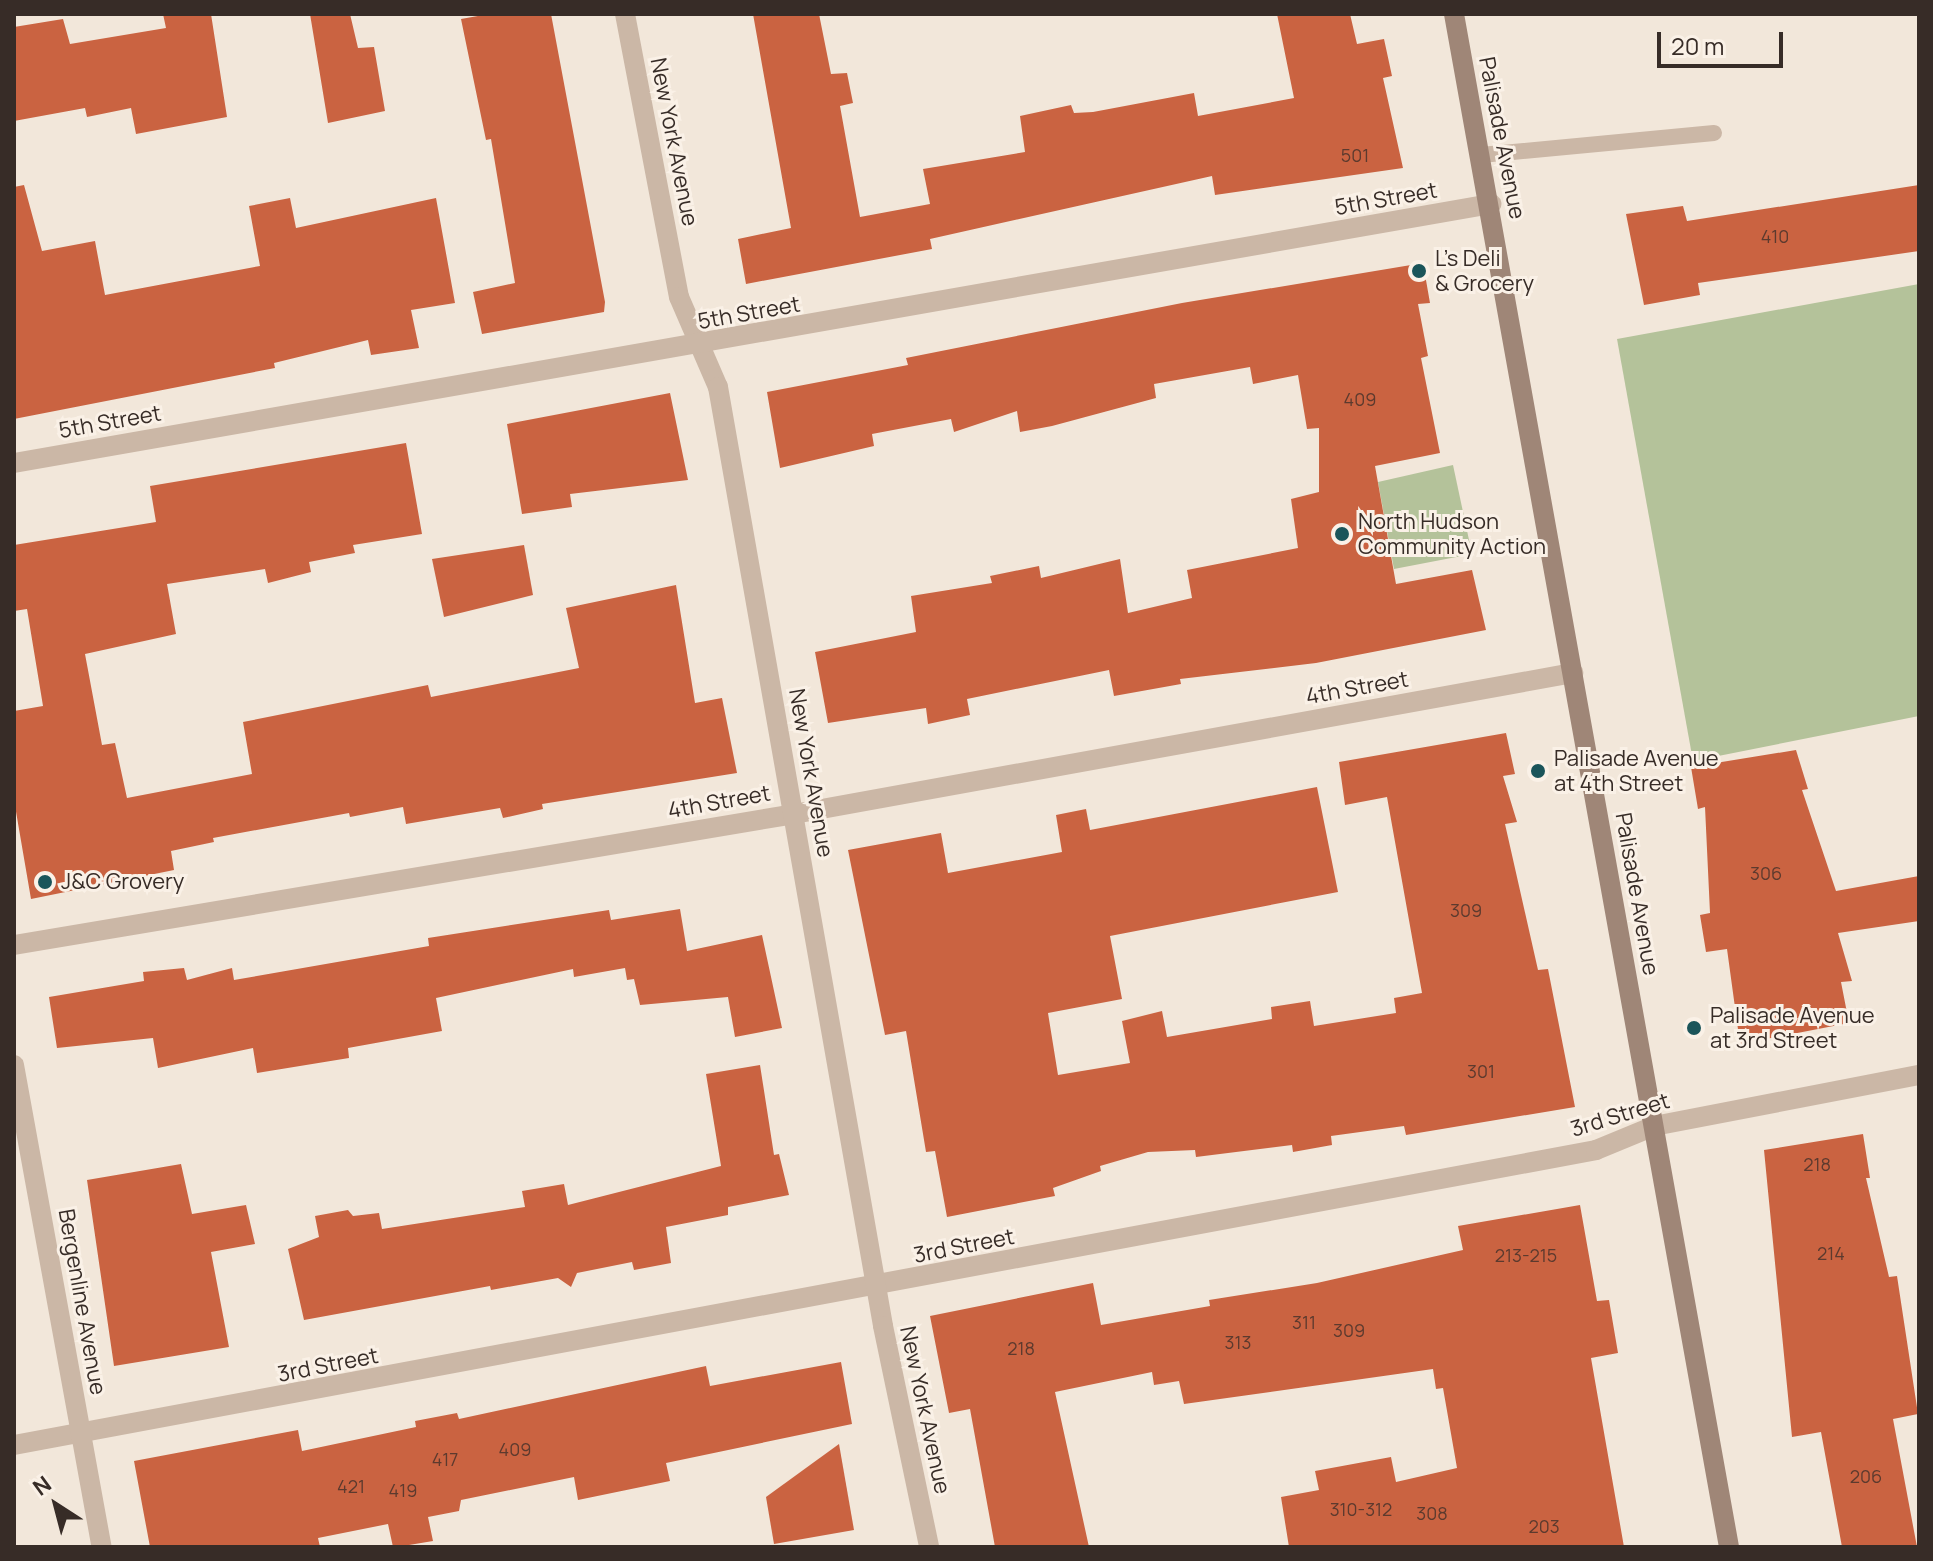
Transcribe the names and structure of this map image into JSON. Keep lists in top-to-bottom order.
{
  "streets": {
    "main road": ["Palisade Avenue"],
    "street": [
      "New York Avenue",
      "5th Street",
      "4th Street",
      "3rd Street",
      "Bergenline Avenue"
    ]
  },
  "crossings": [
    ["Palisade Avenue", "5th Street"],
    ["Palisade Avenue", "4th Street"],
    ["Palisade Avenue", "3rd Street"],
    ["New York Avenue", "5th Street"],
    ["New York Avenue", "4th Street"],
    ["New York Avenue", "3rd Street"],
    ["3rd Street", "Bergenline Avenue"]
  ],
  "places": [
    "L's Deli & Grocery",
    "North Hudson Community Action",
    "Palisade Avenue at 4th Street",
    "J&C Grovery",
    "Palisade Avenue at 3rd Street"
  ],
  "house_numbers": [
    "501",
    "410",
    "409",
    "306",
    "309",
    "301",
    "218",
    "214",
    "213-215",
    "311",
    "309",
    "313",
    "218",
    "409",
    "417",
    "206",
    "421",
    "419",
    "310-312",
    "308",
    "203"
  ],
  "scale_bar": "20 m",
  "north": "top left"
}
